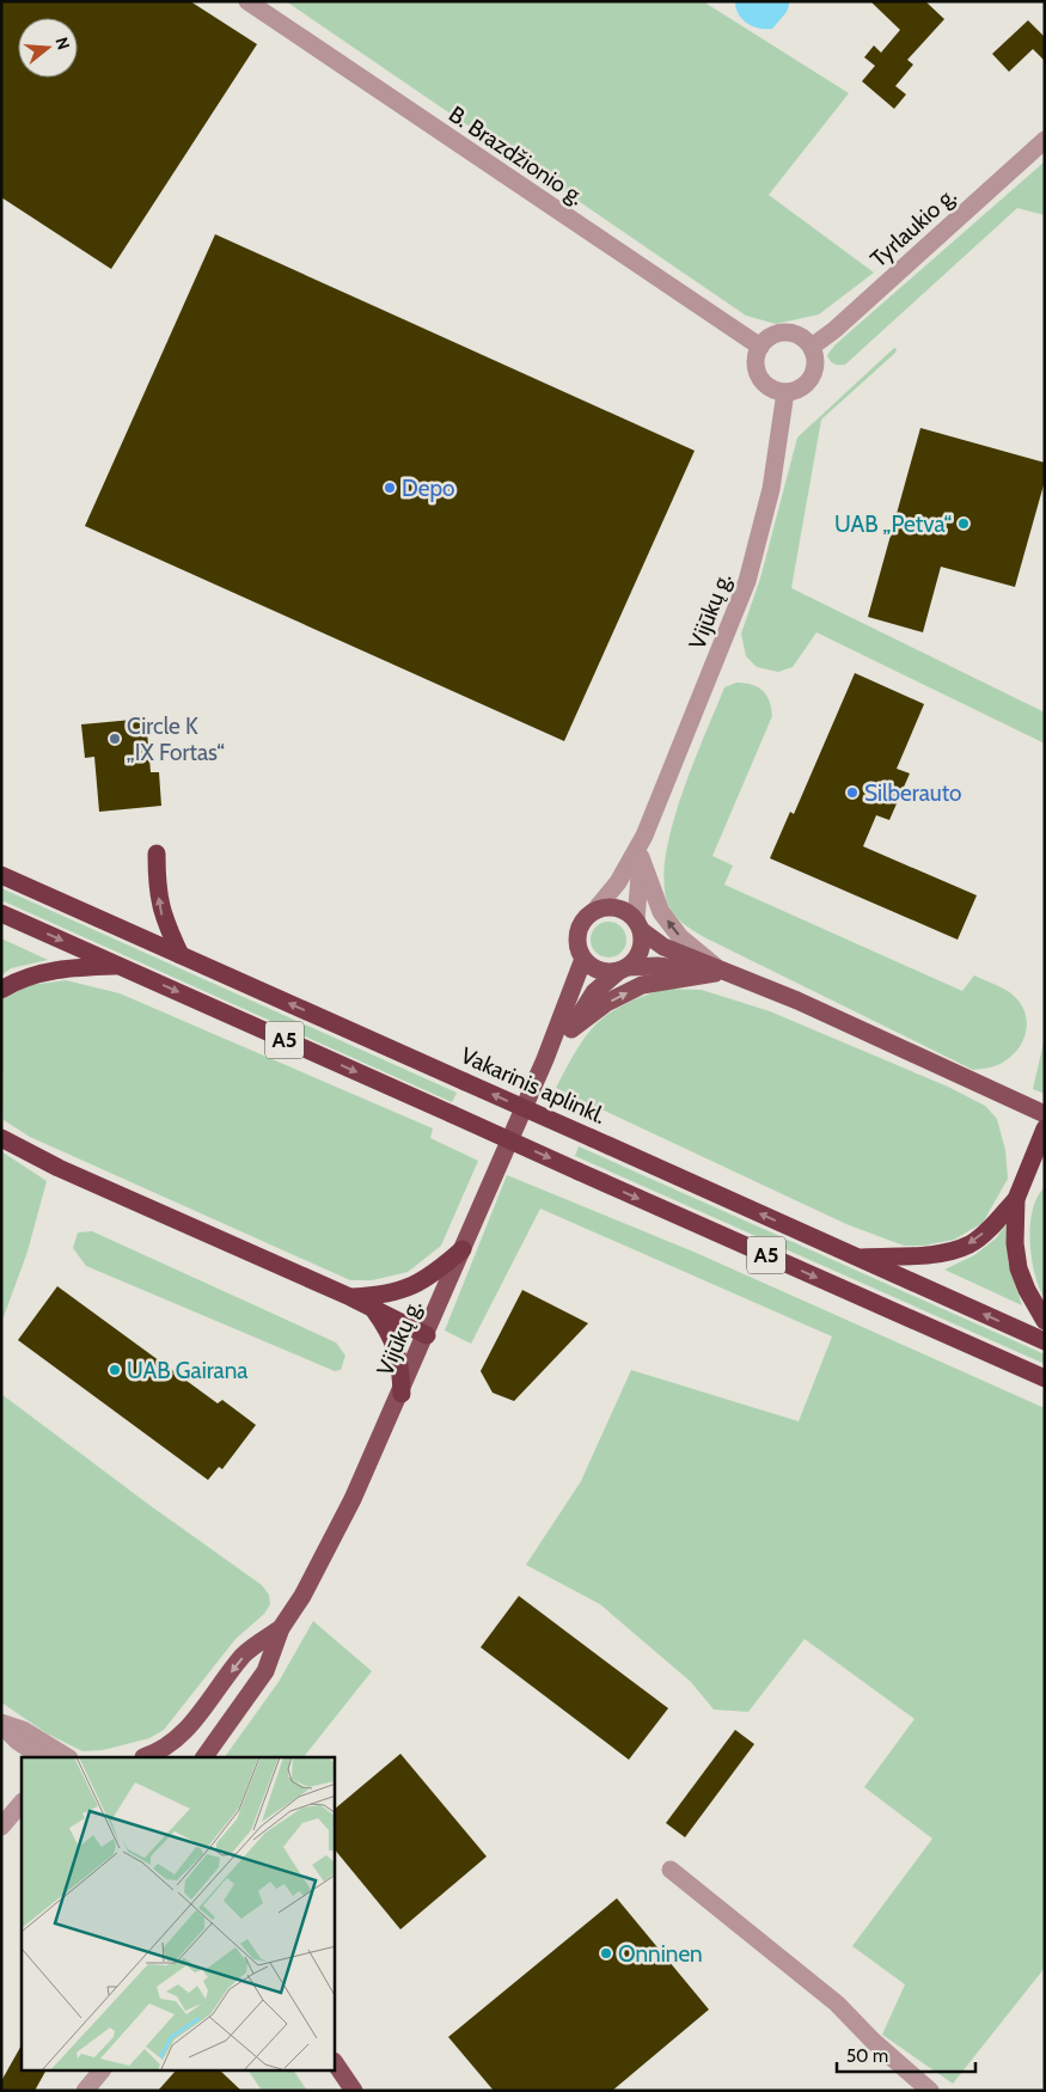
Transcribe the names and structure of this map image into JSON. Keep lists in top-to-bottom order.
{
  "streets": {
    "highway": ["A5", "Vakarinis aplinkl."],
    "main road": ["Vijūkų g."],
    "street": ["B. Brazdžionio g.", "Tyrlaukio g."]
  },
  "crossings": [
    ["B. Brazdžionio g.", "Tyrlaukio g."],
    ["B. Brazdžionio g.", "Vijūkų g."],
    ["Tyrlaukio g.", "Vijūkų g."]
  ],
  "places": [
    "Depo",
    "UAB „Petva“",
    "Circle K „IX Fortas“",
    "Silberauto",
    "UAB Gairana",
    "Onninen"
  ],
  "scale_bar": "50 m",
  "north": "right"
}
